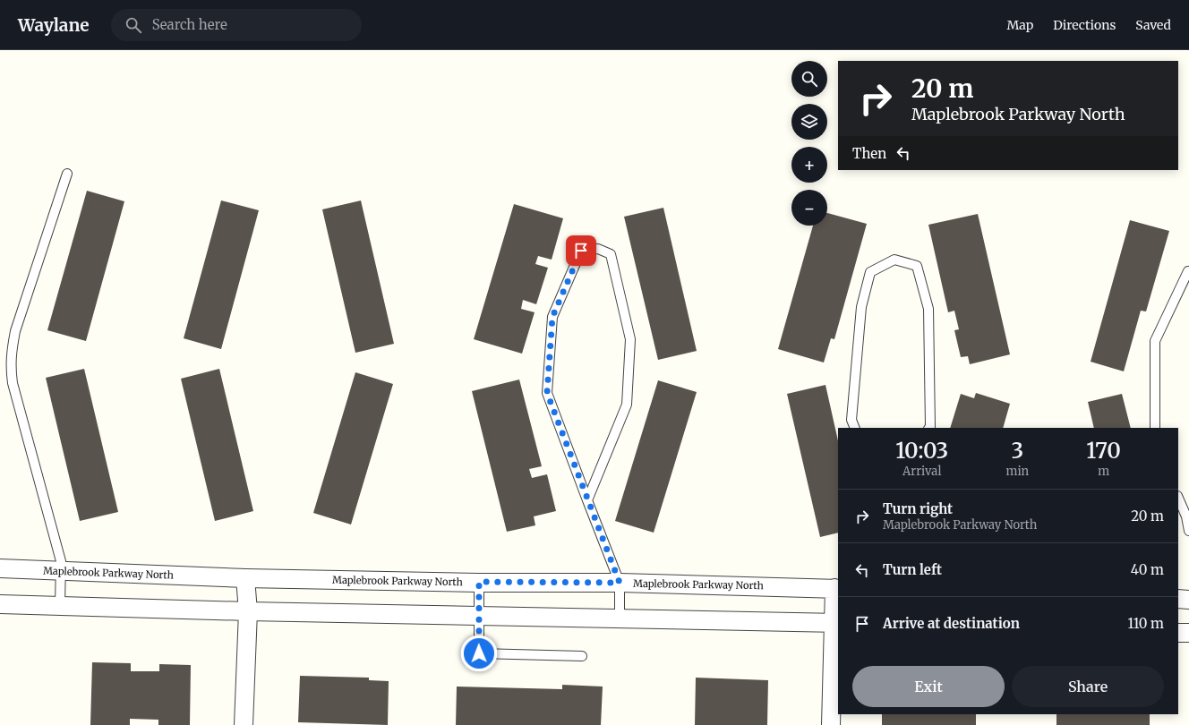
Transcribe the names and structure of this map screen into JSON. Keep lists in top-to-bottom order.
{
  "streets": {
    "street": ["Maplebrook Parkway North"]
  },
  "page": {
    "header": "Waylane",
    "search": "Search here",
    "nav": ["Map", "Directions", "Saved"],
    "map_buttons": ["+", "−"],
    "turn": ["20 m", "Maplebrook Parkway North"],
    "then": "Then",
    "eta": [
      "10:03",
      "Arrival",
      "3",
      "min",
      "170",
      "m"
    ],
    "list": [
      {
        "name": "Turn right",
        "note": "Maplebrook Parkway North",
        "value": "20 m"
      },
      {
        "name": "Turn left",
        "value": "40 m"
      },
      {
        "name": "Arrive at destination",
        "value": "110 m"
      }
    ],
    "buttons": ["Exit", "Share"]
  }
}
